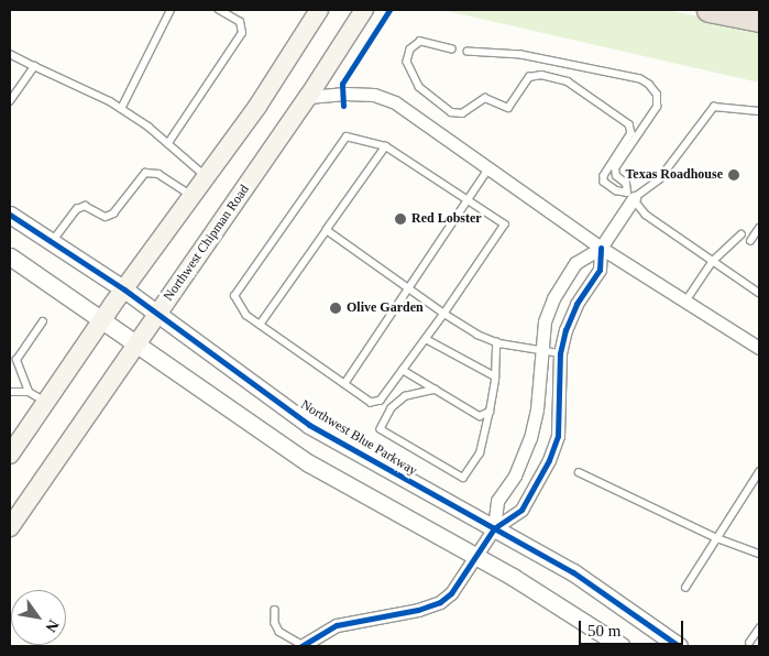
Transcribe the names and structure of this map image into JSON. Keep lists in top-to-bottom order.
{
  "streets": {
    "main road": ["Northwest Chipman Road"],
    "street": ["Northwest Blue Parkway"]
  },
  "crossings": [
    ["Northwest Chipman Road", "Northwest Blue Parkway"]
  ],
  "places": ["Texas Roadhouse", "Red Lobster", "Olive Garden"],
  "scale_bar": "50 m",
  "north": "bottom right"
}
